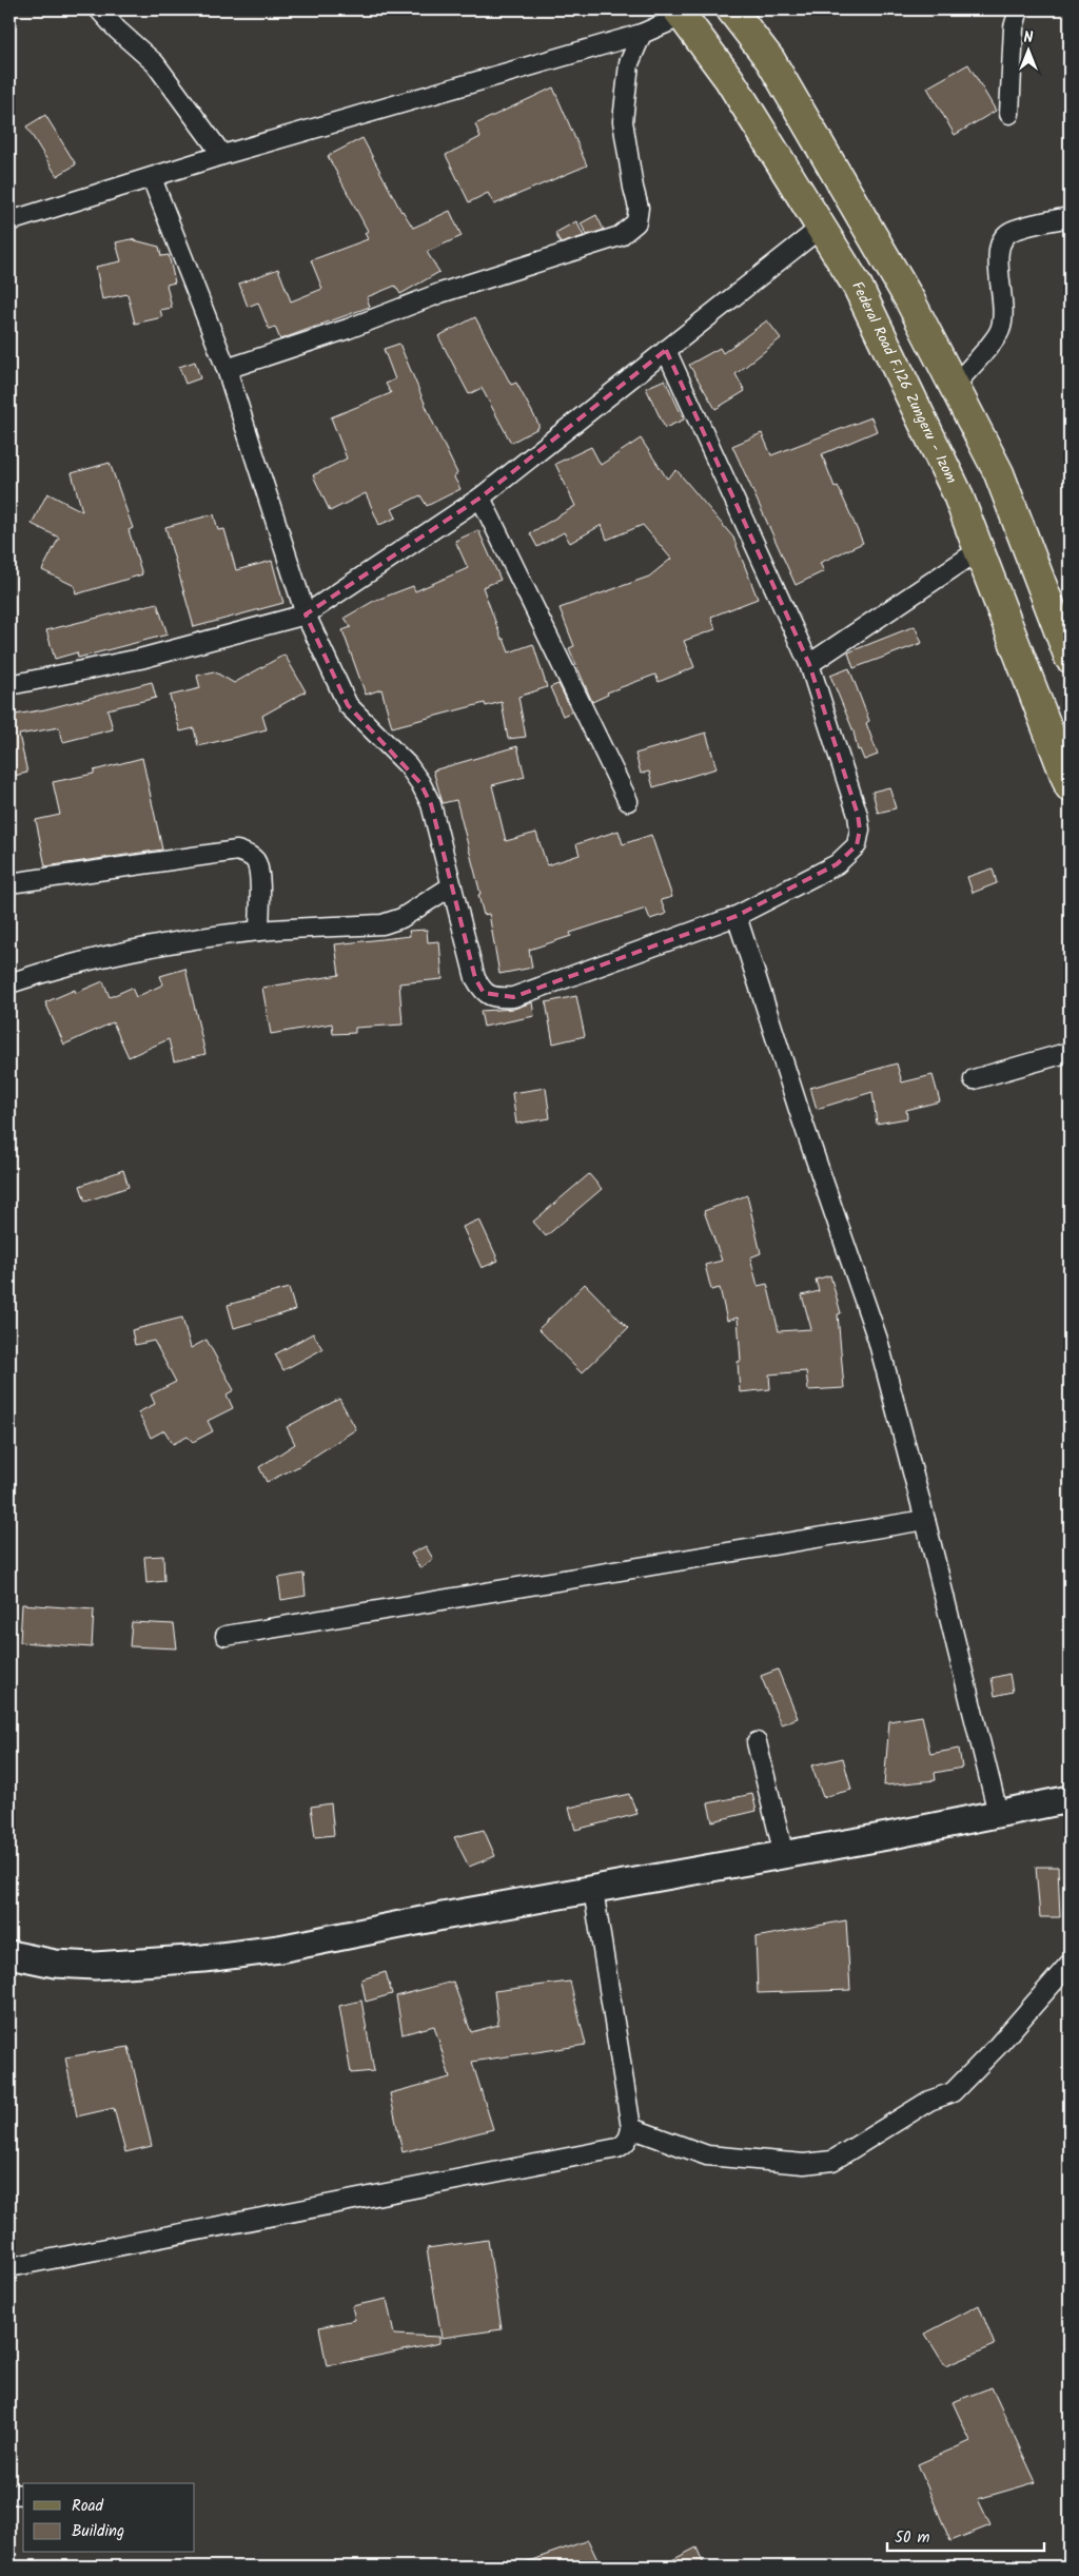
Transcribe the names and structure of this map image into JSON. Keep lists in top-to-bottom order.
{
  "streets": {
    "main road": ["Federal Road F.126 Zungeru - Izom"]
  },
  "legend": ["Road", "Building"],
  "scale_bar": "50 m",
  "north": "top"
}
